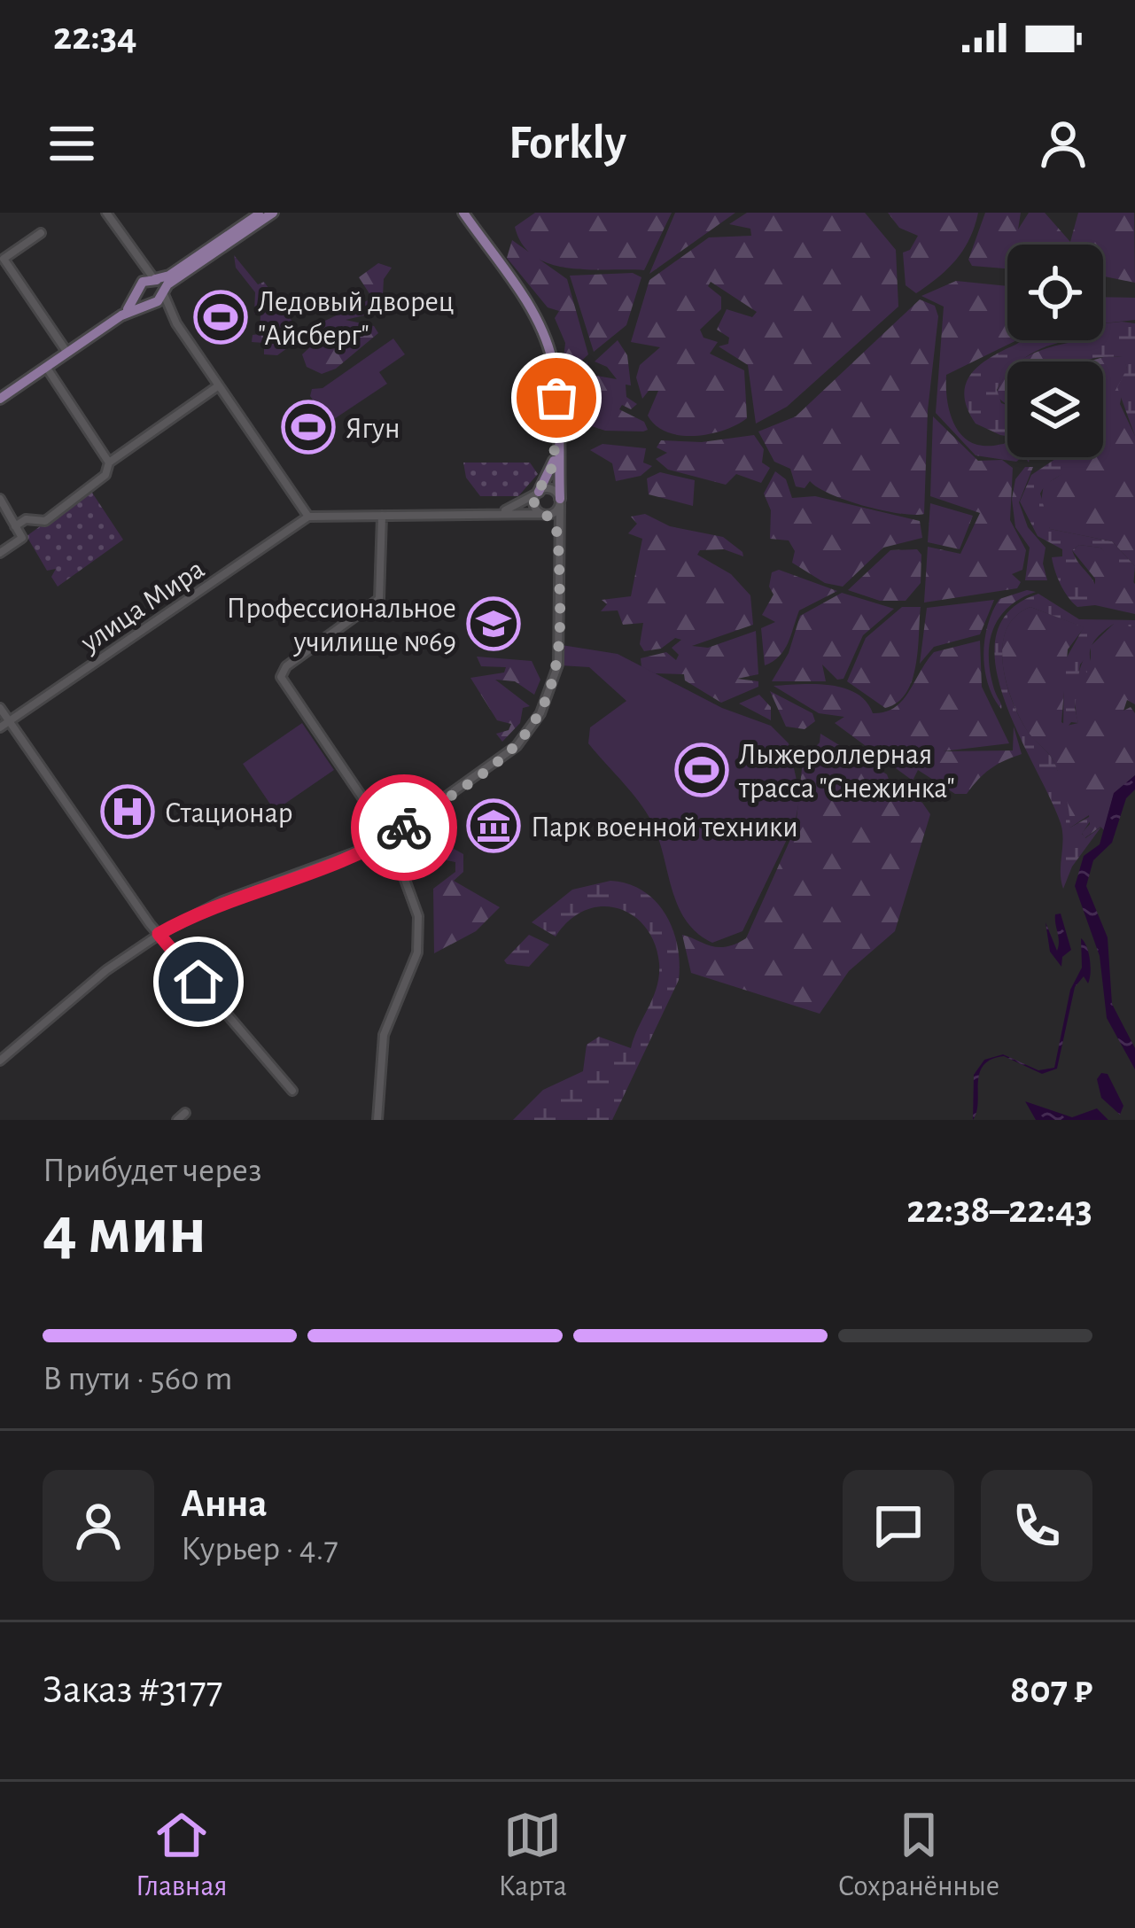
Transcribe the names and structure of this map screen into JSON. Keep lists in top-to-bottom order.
{
  "streets": {
    "street": ["улица Мира"]
  },
  "places": {
    "sports": ["Ледовый дворец \"Айсберг\"", "Ягун", "Лыжероллерная трасса \"Снежинка\""],
    "school or university": ["Профессиональное училище №69"],
    "hospital": ["Стационар"],
    "museum": ["Парк военной техники"]
  },
  "page": {
    "status": "22:34",
    "header": "Forkly",
    "heading": ["4 мин", "Прибудет через", "22:38–22:43"],
    "panel": [
      "Анна",
      "Курьер · 4.7",
      "Заказ #3177",
      "807 ₽"
    ],
    "bar": "В пути · 560 m",
    "tabs": ["Главная", "Карта", "Сохранённые"]
  }
}
